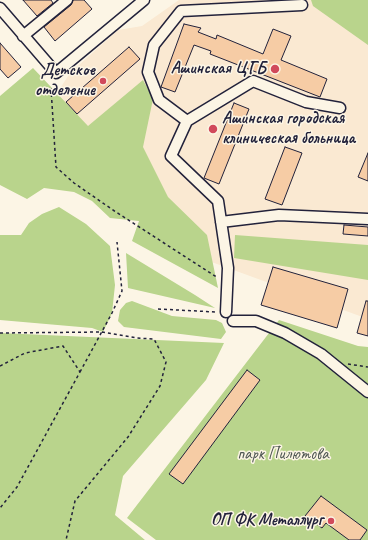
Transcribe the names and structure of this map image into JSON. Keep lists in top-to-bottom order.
{
  "parks": ["парк Пилютова"],
  "places": [
    "Ашинская ЦГБ",
    "Детское отделение",
    "Ашинская городская клиническая больница",
    "ОП ФК Металлург"
  ]
}
